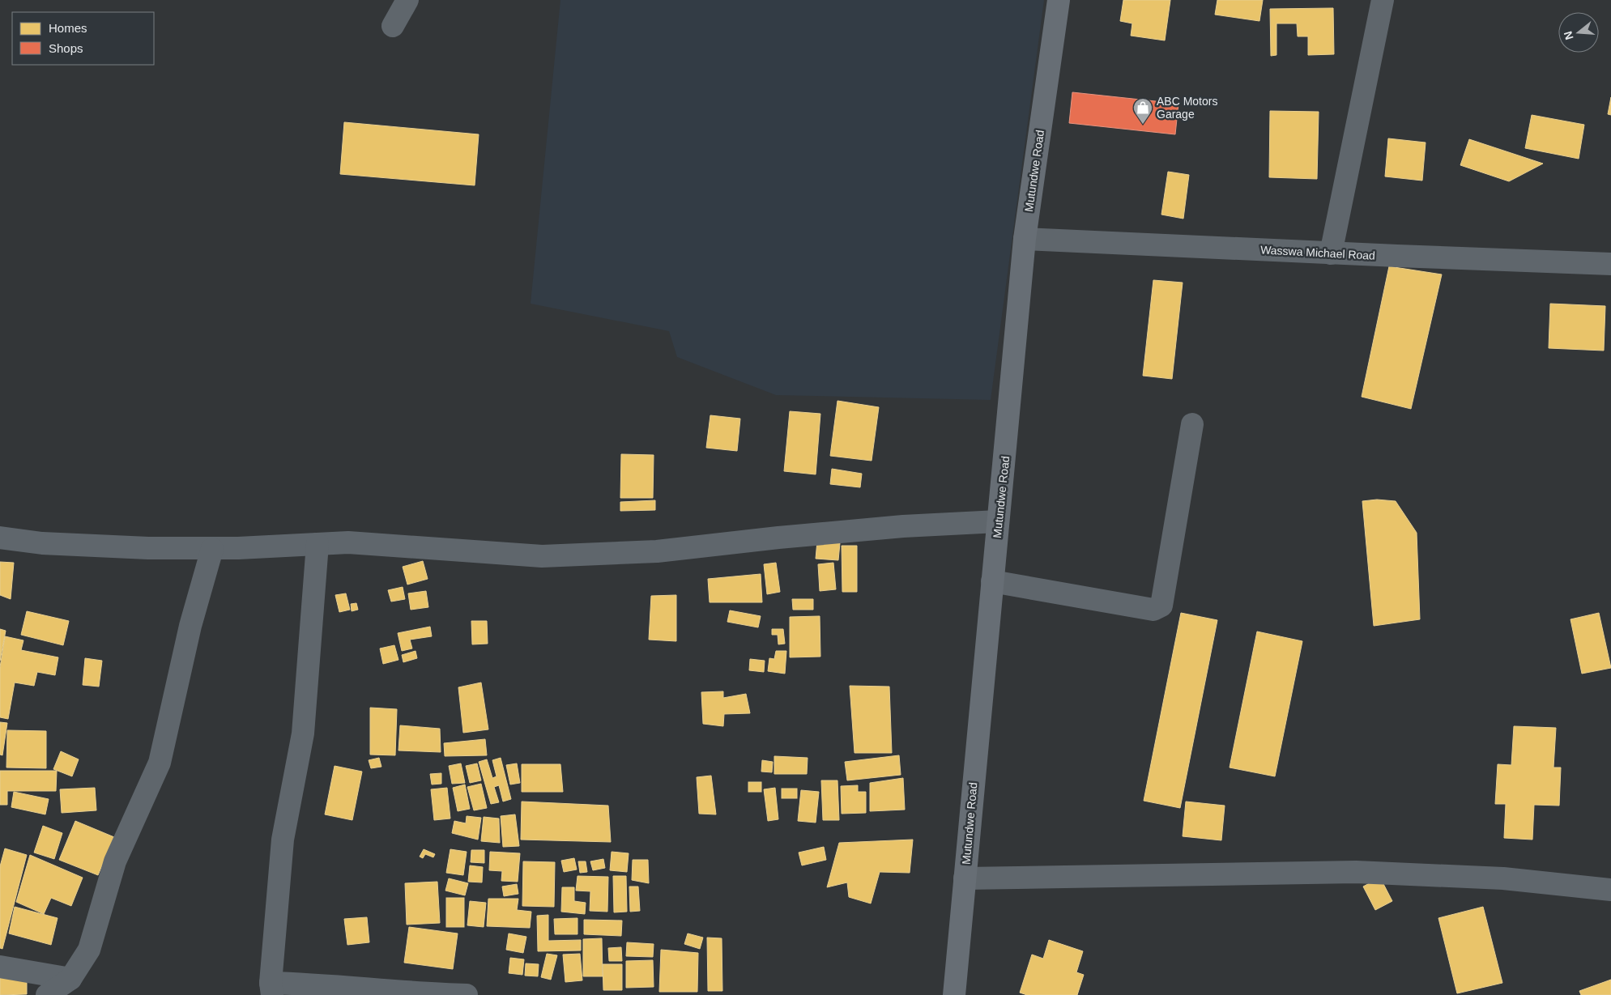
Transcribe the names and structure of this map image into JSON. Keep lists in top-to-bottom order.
{
  "streets": {
    "main road": ["Mutundwe Road"],
    "street": ["Wasswa Michael Road"]
  },
  "crossings": [
    ["Mutundwe Road", "Wasswa Michael Road"]
  ],
  "places": {
    "shop": ["ABC Motors Garage"]
  },
  "legend": ["Homes", "Shops"],
  "north": "left"
}
